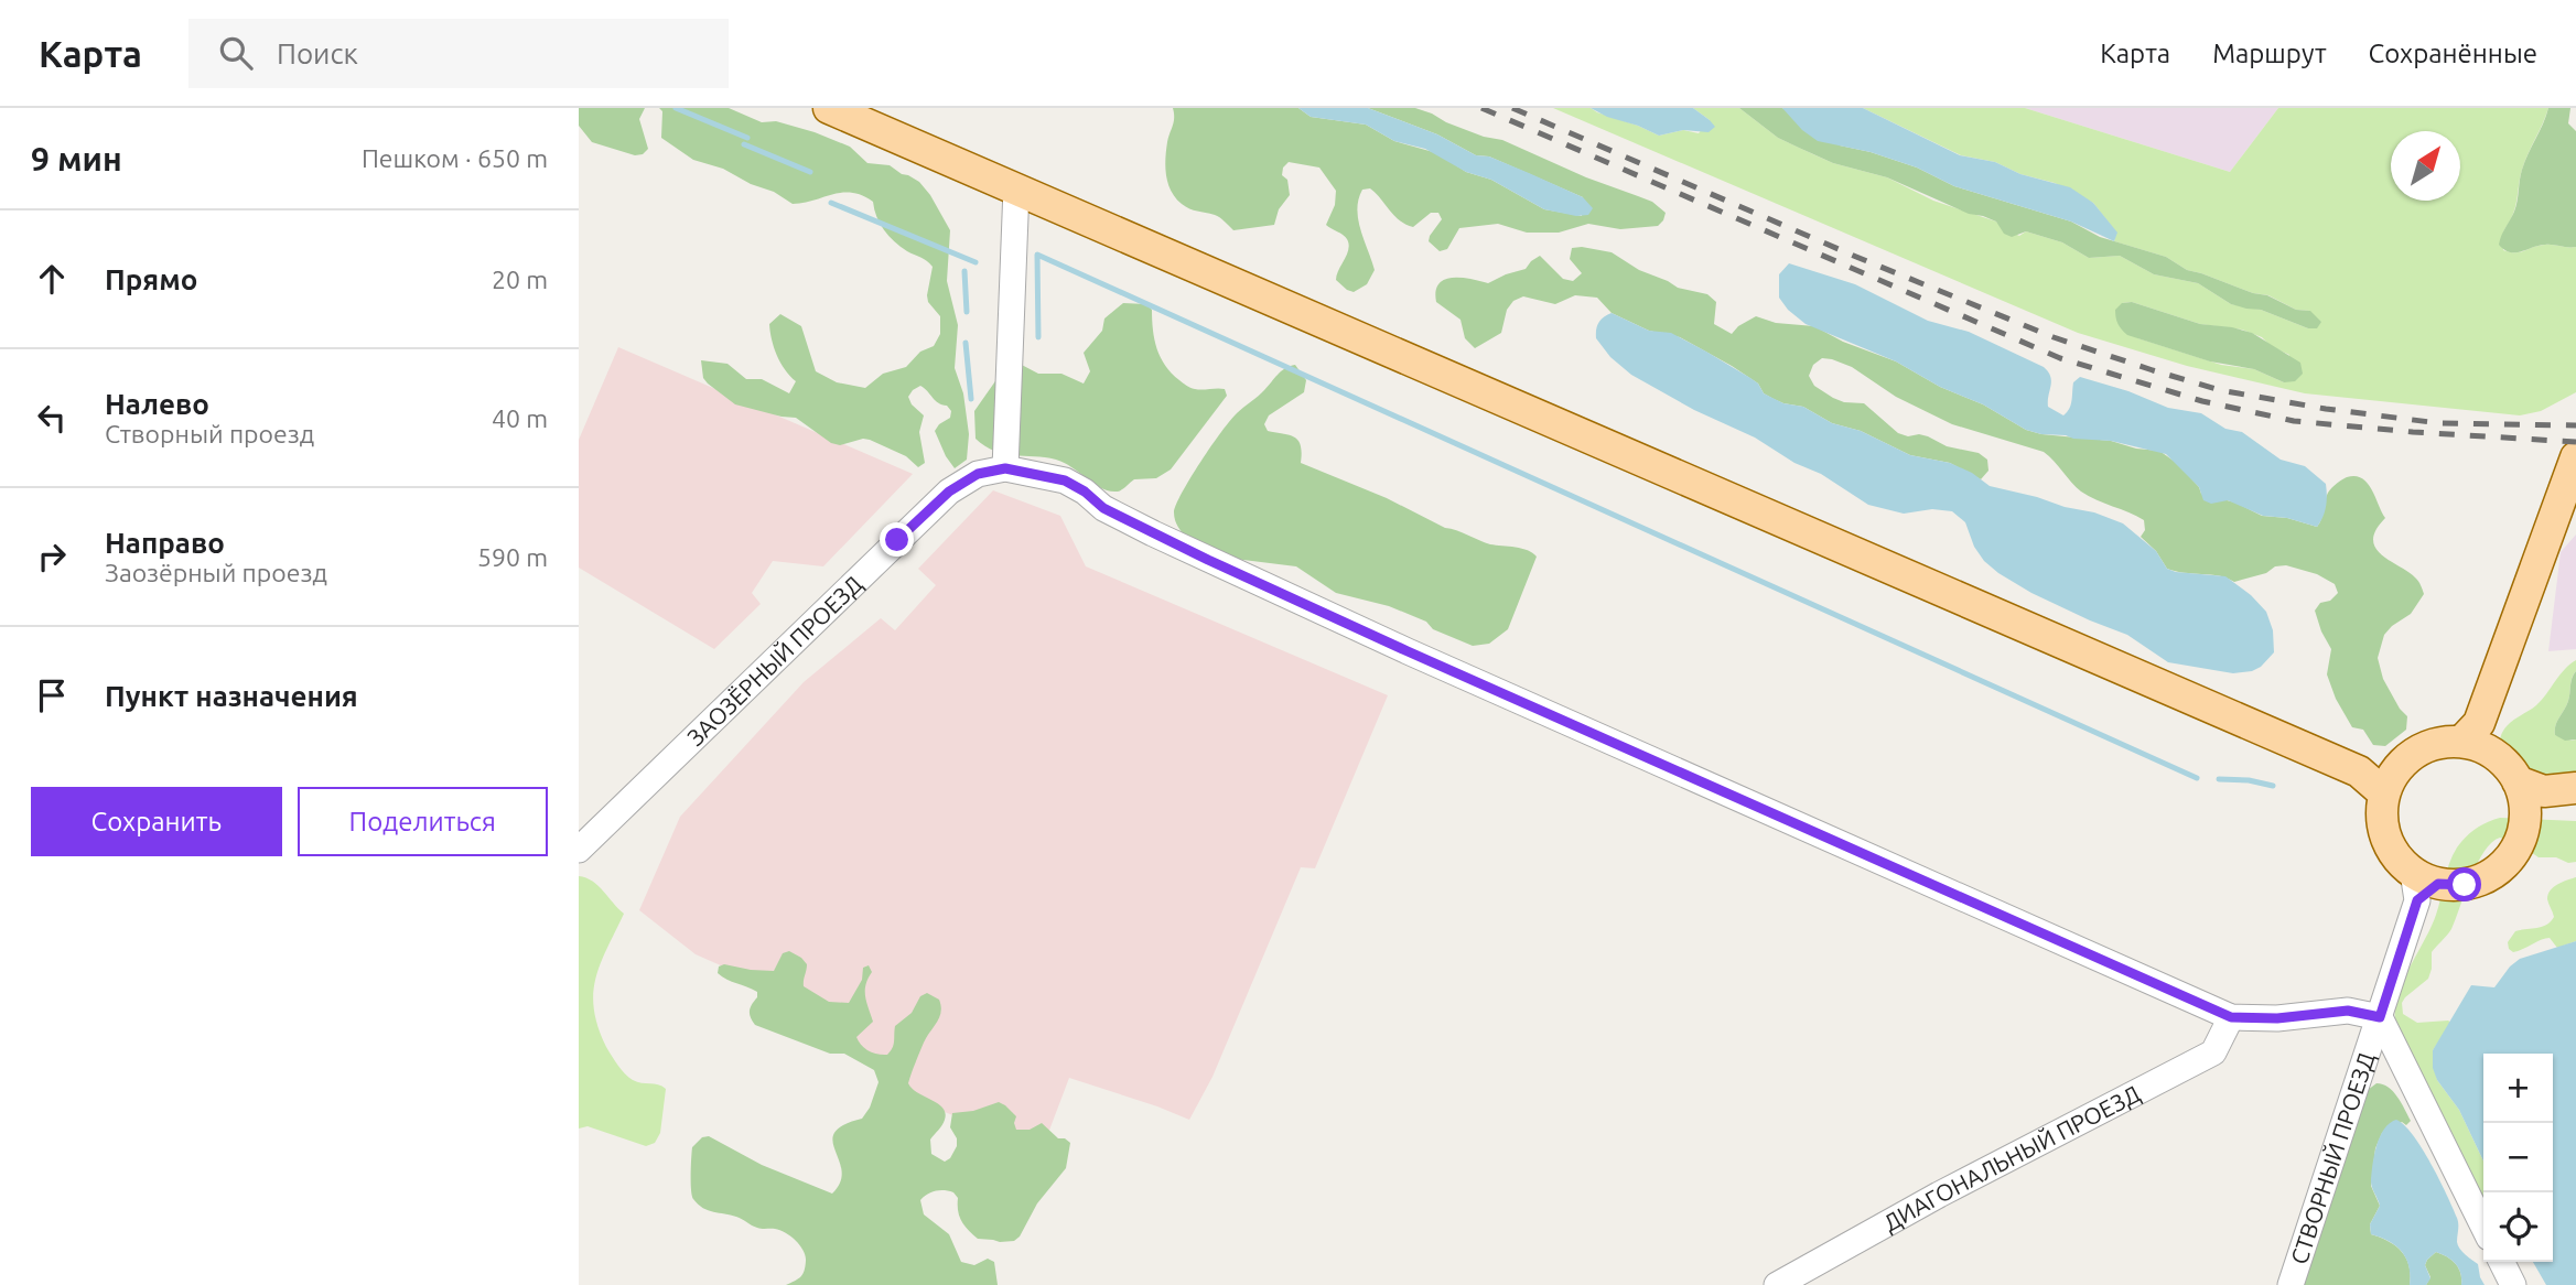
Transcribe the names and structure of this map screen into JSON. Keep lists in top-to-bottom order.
{
  "streets": {
    "street": ["ЗАОЗЁРНЫЙ ПРОЕЗД", "ДИАГОНАЛЬНЫЙ ПРОЕЗД", "СТВОРНЫЙ ПРОЕЗД"]
  },
  "crossings": [
    ["ЗАОЗЁРНЫЙ ПРОЕЗД", "ДИАГОНАЛЬНЫЙ ПРОЕЗД"],
    ["ЗАОЗЁРНЫЙ ПРОЕЗД", "СТВОРНЫЙ ПРОЕЗД"]
  ],
  "north": "top right",
  "page": {
    "header": "Карта",
    "search": "Поиск",
    "nav": ["Карта", "Маршрут", "Сохранённые"],
    "heading": ["9 мин", "Пешком · 650 m"],
    "list": [
      ["Прямо", "20 m"],
      ["Налево", "Створный проезд", "40 m"],
      ["Направо", "Заозёрный проезд", "590 m"],
      "Пункт назначения"
    ],
    "buttons": ["Сохранить", "Поделиться"],
    "map_buttons": ["+", "−"]
  }
}
